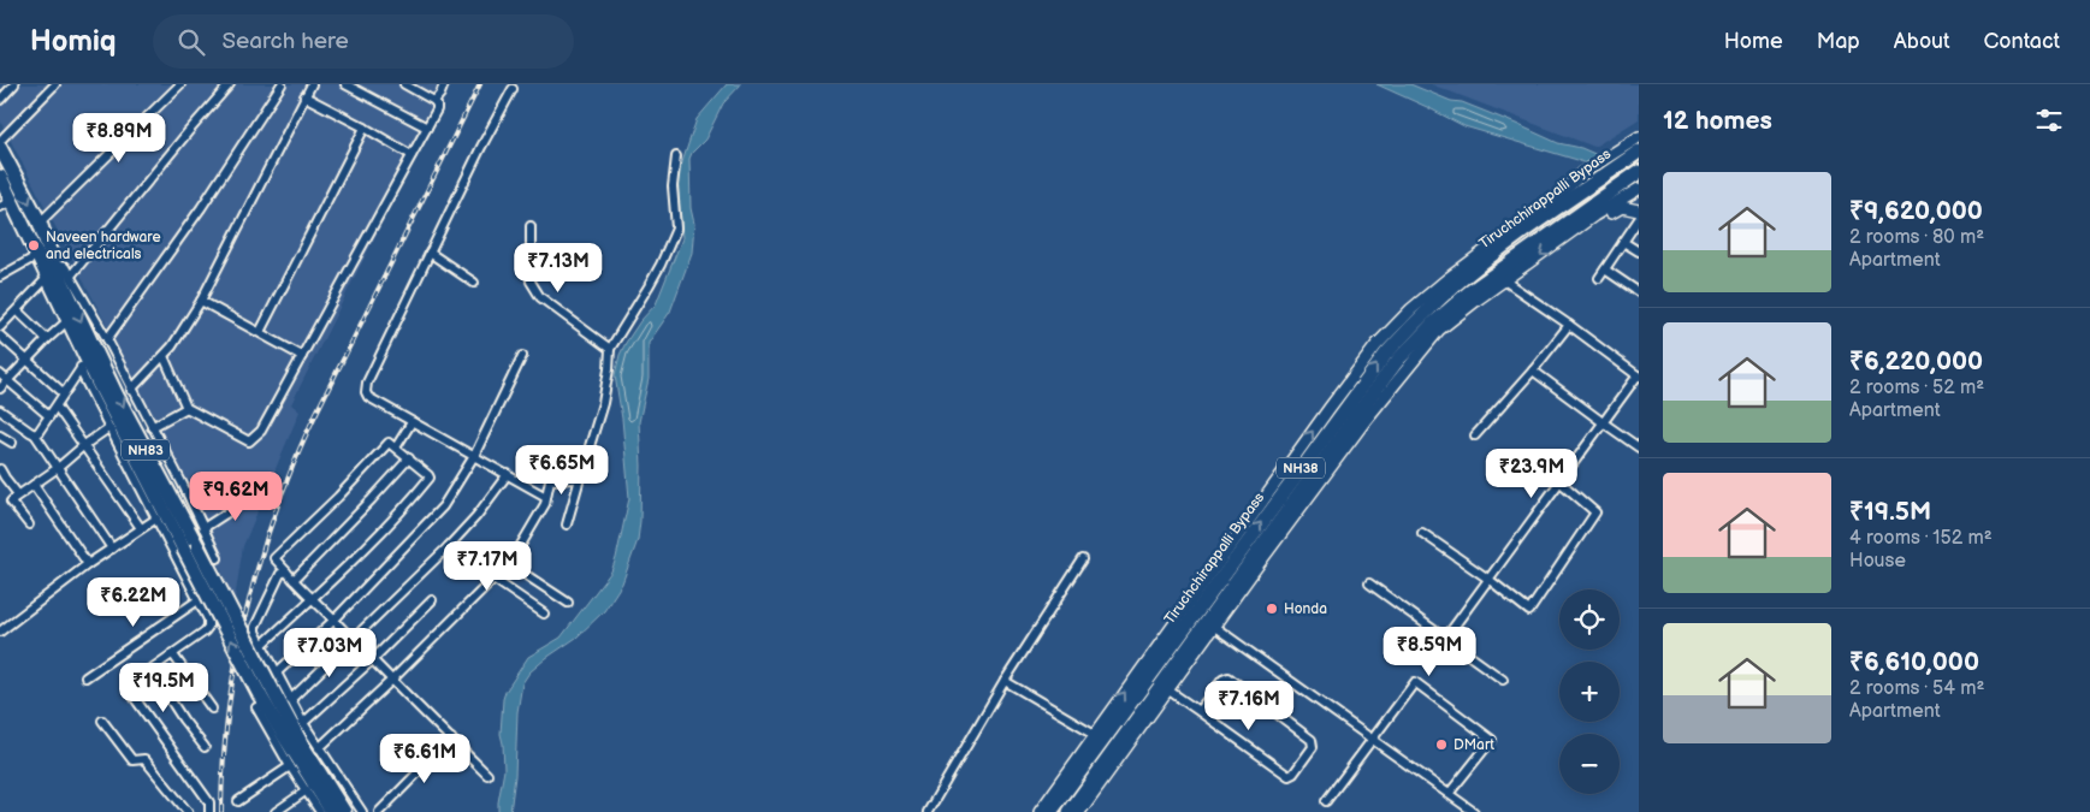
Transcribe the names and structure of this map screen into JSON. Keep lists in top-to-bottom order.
{
  "streets": {
    "highway": ["Tiruchchirappalli Bypass", "NH83", "NH38"]
  },
  "places": ["Naveen hardware and electricals", "Honda", "DMart"],
  "page": {
    "header": "Homiq",
    "search": "Search here",
    "nav": [
      "Home",
      "Map",
      "About",
      "Contact"
    ],
    "heading": "12 homes",
    "price": [
      "₹8.89M",
      "₹7.13M",
      "₹6.65M",
      "₹23.9M",
      "₹9.62M",
      "₹7.17M",
      "₹6.22M",
      "₹8.59M",
      "₹7.03M",
      "₹19.5M",
      "₹7.16M",
      "₹6.61M"
    ],
    "list": [
      {
        "name": "₹9,620,000",
        "note": "2 rooms · 80 m² · Apartment"
      },
      {
        "name": "₹6,220,000",
        "note": "2 rooms · 52 m² · Apartment"
      },
      {
        "name": "₹19.5M",
        "note": "4 rooms · 152 m² · House"
      },
      {
        "name": "₹6,610,000",
        "note": "2 rooms · 54 m² · Apartment"
      }
    ],
    "map_buttons": ["+", "−"]
  }
}
